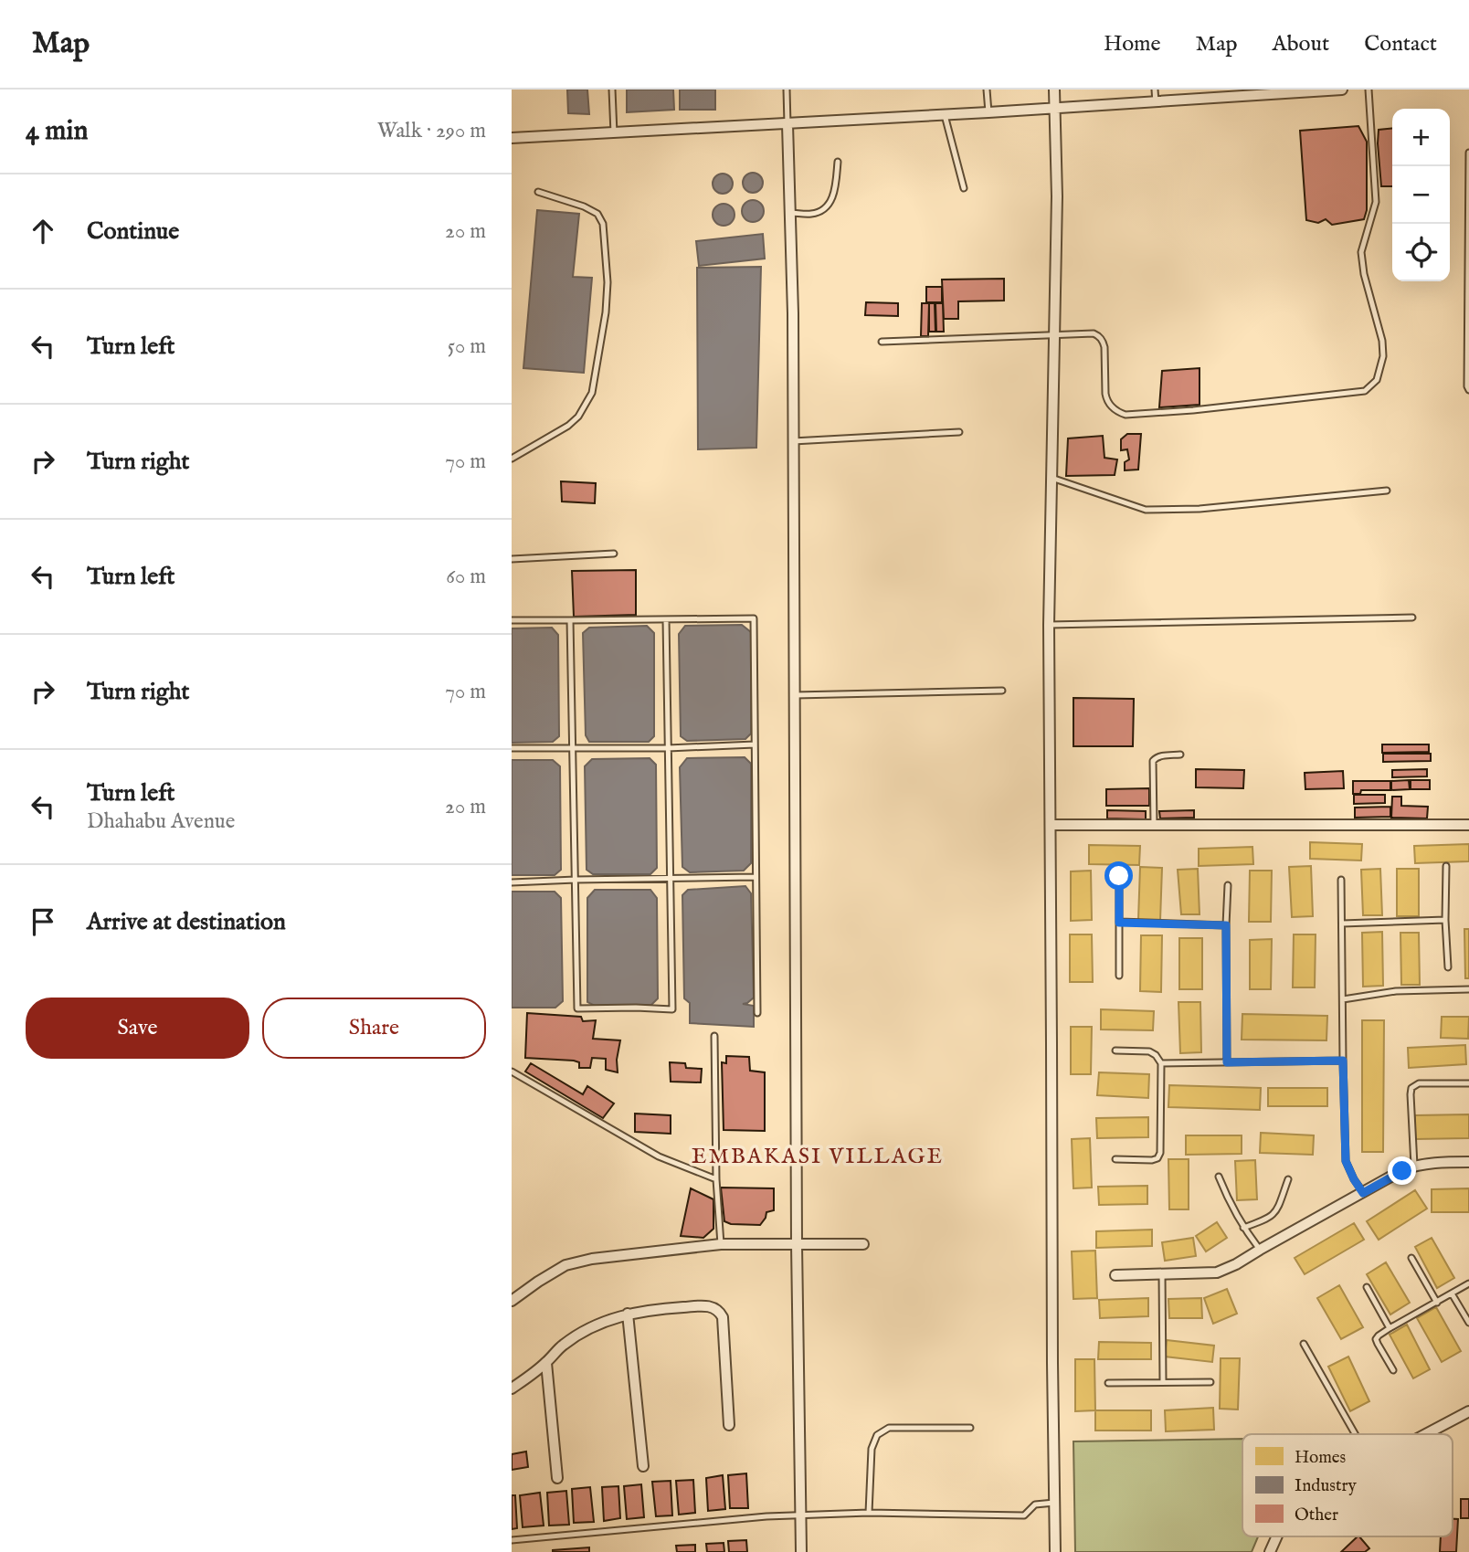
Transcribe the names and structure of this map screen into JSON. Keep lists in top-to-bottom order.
{
  "districts": ["EMBAKASI VILLAGE"],
  "legend": ["Homes", "Industry", "Other"],
  "page": {
    "header": "Map",
    "nav": [
      "Home",
      "Map",
      "About",
      "Contact"
    ],
    "heading": ["4 min", "Walk · 290 m"],
    "map_buttons": ["+", "−"],
    "list": [
      ["Continue", "20 m"],
      ["Turn left", "50 m"],
      ["Turn right", "70 m"],
      ["Turn left", "60 m"],
      ["Turn right", "70 m"],
      ["Turn left", "Dhahabu Avenue", "20 m"],
      "Arrive at destination"
    ],
    "buttons": ["Save", "Share"]
  }
}
